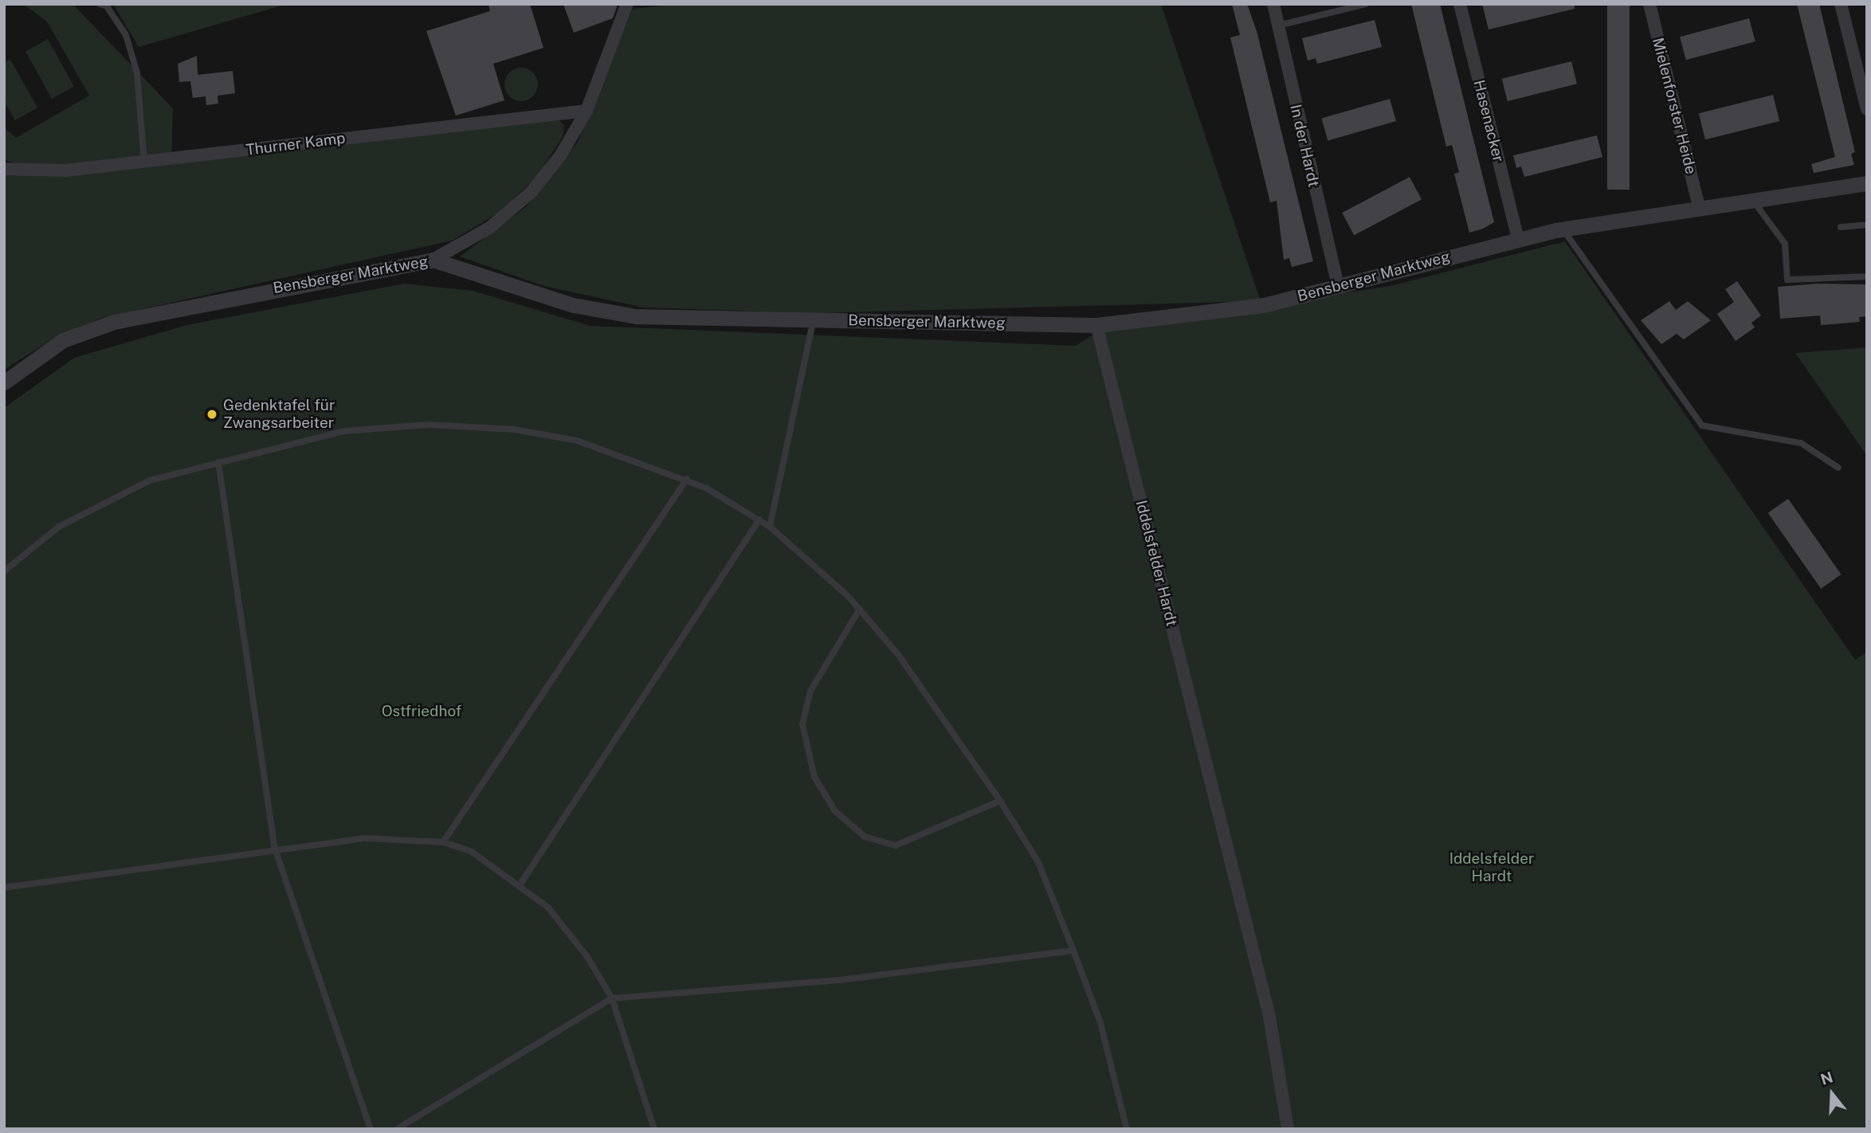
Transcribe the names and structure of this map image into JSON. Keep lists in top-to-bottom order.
{
  "streets": {
    "street": [
      "Mielenforster Heide",
      "Hasenacker",
      "Thurner Kamp",
      "In der Hardt",
      "Bensberger Marktweg",
      "Iddelsfelder Hardt"
    ]
  },
  "crossings": [
    ["Mielenforster Heide", "Bensberger Marktweg"],
    ["Hasenacker", "Bensberger Marktweg"],
    ["In der Hardt", "Bensberger Marktweg"],
    ["Bensberger Marktweg", "Iddelsfelder Hardt"]
  ],
  "parks": ["Ostfriedhof", "Iddelsfelder Hardt"],
  "places": ["Gedenktafel für Zwangsarbeiter"],
  "north": "top"
}
